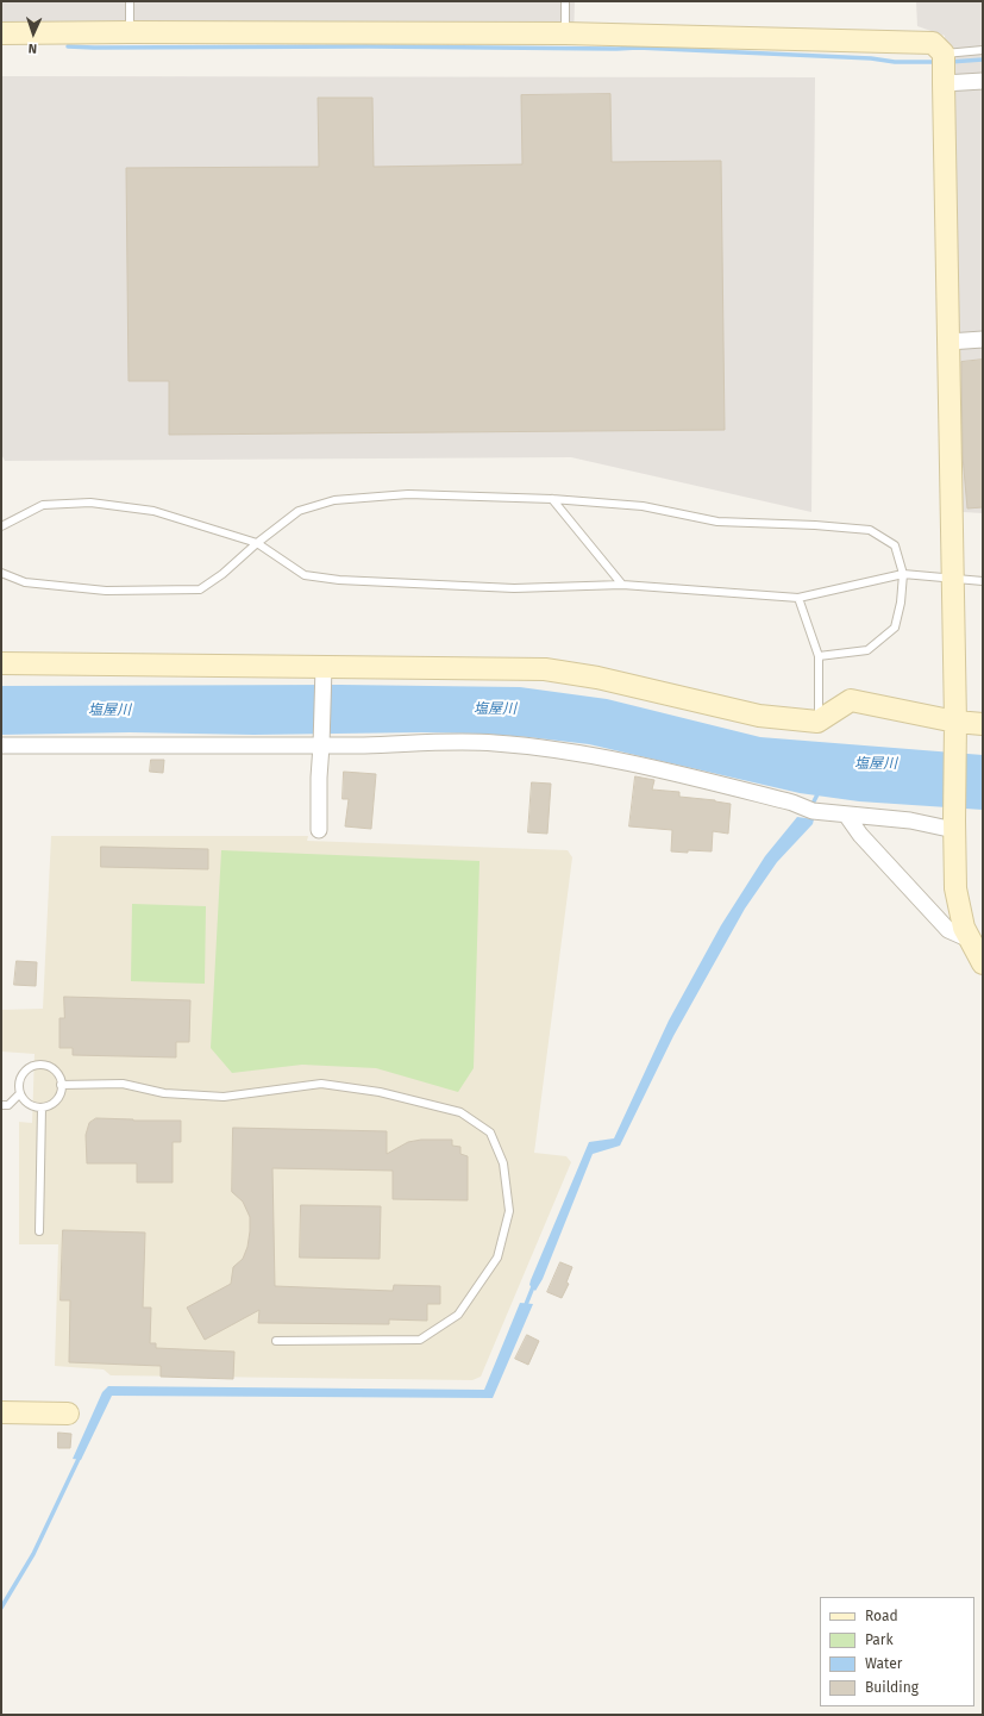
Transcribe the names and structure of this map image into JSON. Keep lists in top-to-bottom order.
{
  "water": ["塩屋川"],
  "legend": [
    "Road",
    "Park",
    "Water",
    "Building"
  ],
  "north": "bottom"
}
